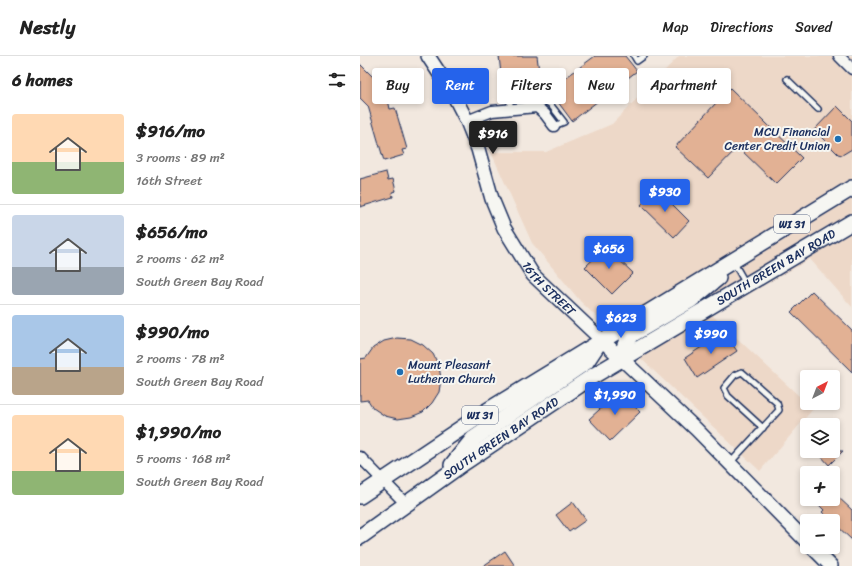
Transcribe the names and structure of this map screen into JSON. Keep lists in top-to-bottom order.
{
  "streets": {
    "main road": ["WI 31", "SOUTH GREEN BAY ROAD"],
    "street": ["16TH STREET"]
  },
  "crossings": [
    ["WI 31", "16TH STREET"],
    ["SOUTH GREEN BAY ROAD", "16TH STREET"]
  ],
  "places": ["MCU Financial Center Credit Union", "Mount Pleasant Lutheran Church"],
  "north": "top right",
  "page": {
    "header": "Nestly",
    "nav": ["Map", "Directions", "Saved"],
    "heading": "6 homes",
    "chip": [
      "Buy",
      "Rent",
      "Filters",
      "New",
      "Apartment"
    ],
    "list": [
      {
        "name": "$916/mo",
        "note": "3 rooms · 89 m² · 16th Street"
      },
      {
        "name": "$656/mo",
        "note": "2 rooms · 62 m² · South Green Bay Road"
      },
      {
        "name": "$990/mo",
        "note": "2 rooms · 78 m² · South Green Bay Road"
      },
      {
        "name": "$1,990/mo",
        "note": "5 rooms · 168 m² · South Green Bay Road"
      }
    ],
    "price": [
      "$916",
      "$930",
      "$656",
      "$623",
      "$990",
      "$1,990"
    ],
    "map_buttons": ["+", "−"]
  }
}
